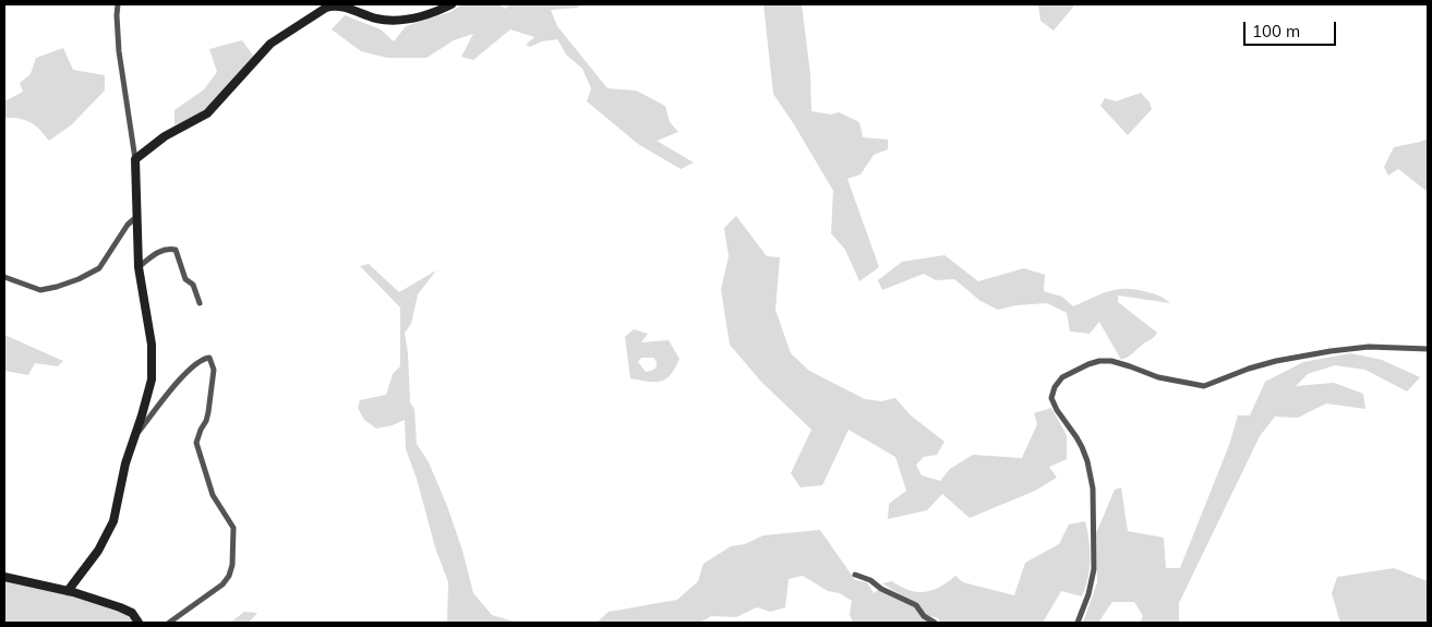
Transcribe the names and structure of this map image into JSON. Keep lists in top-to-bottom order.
{
  "scale_bar": "100 m"
}
